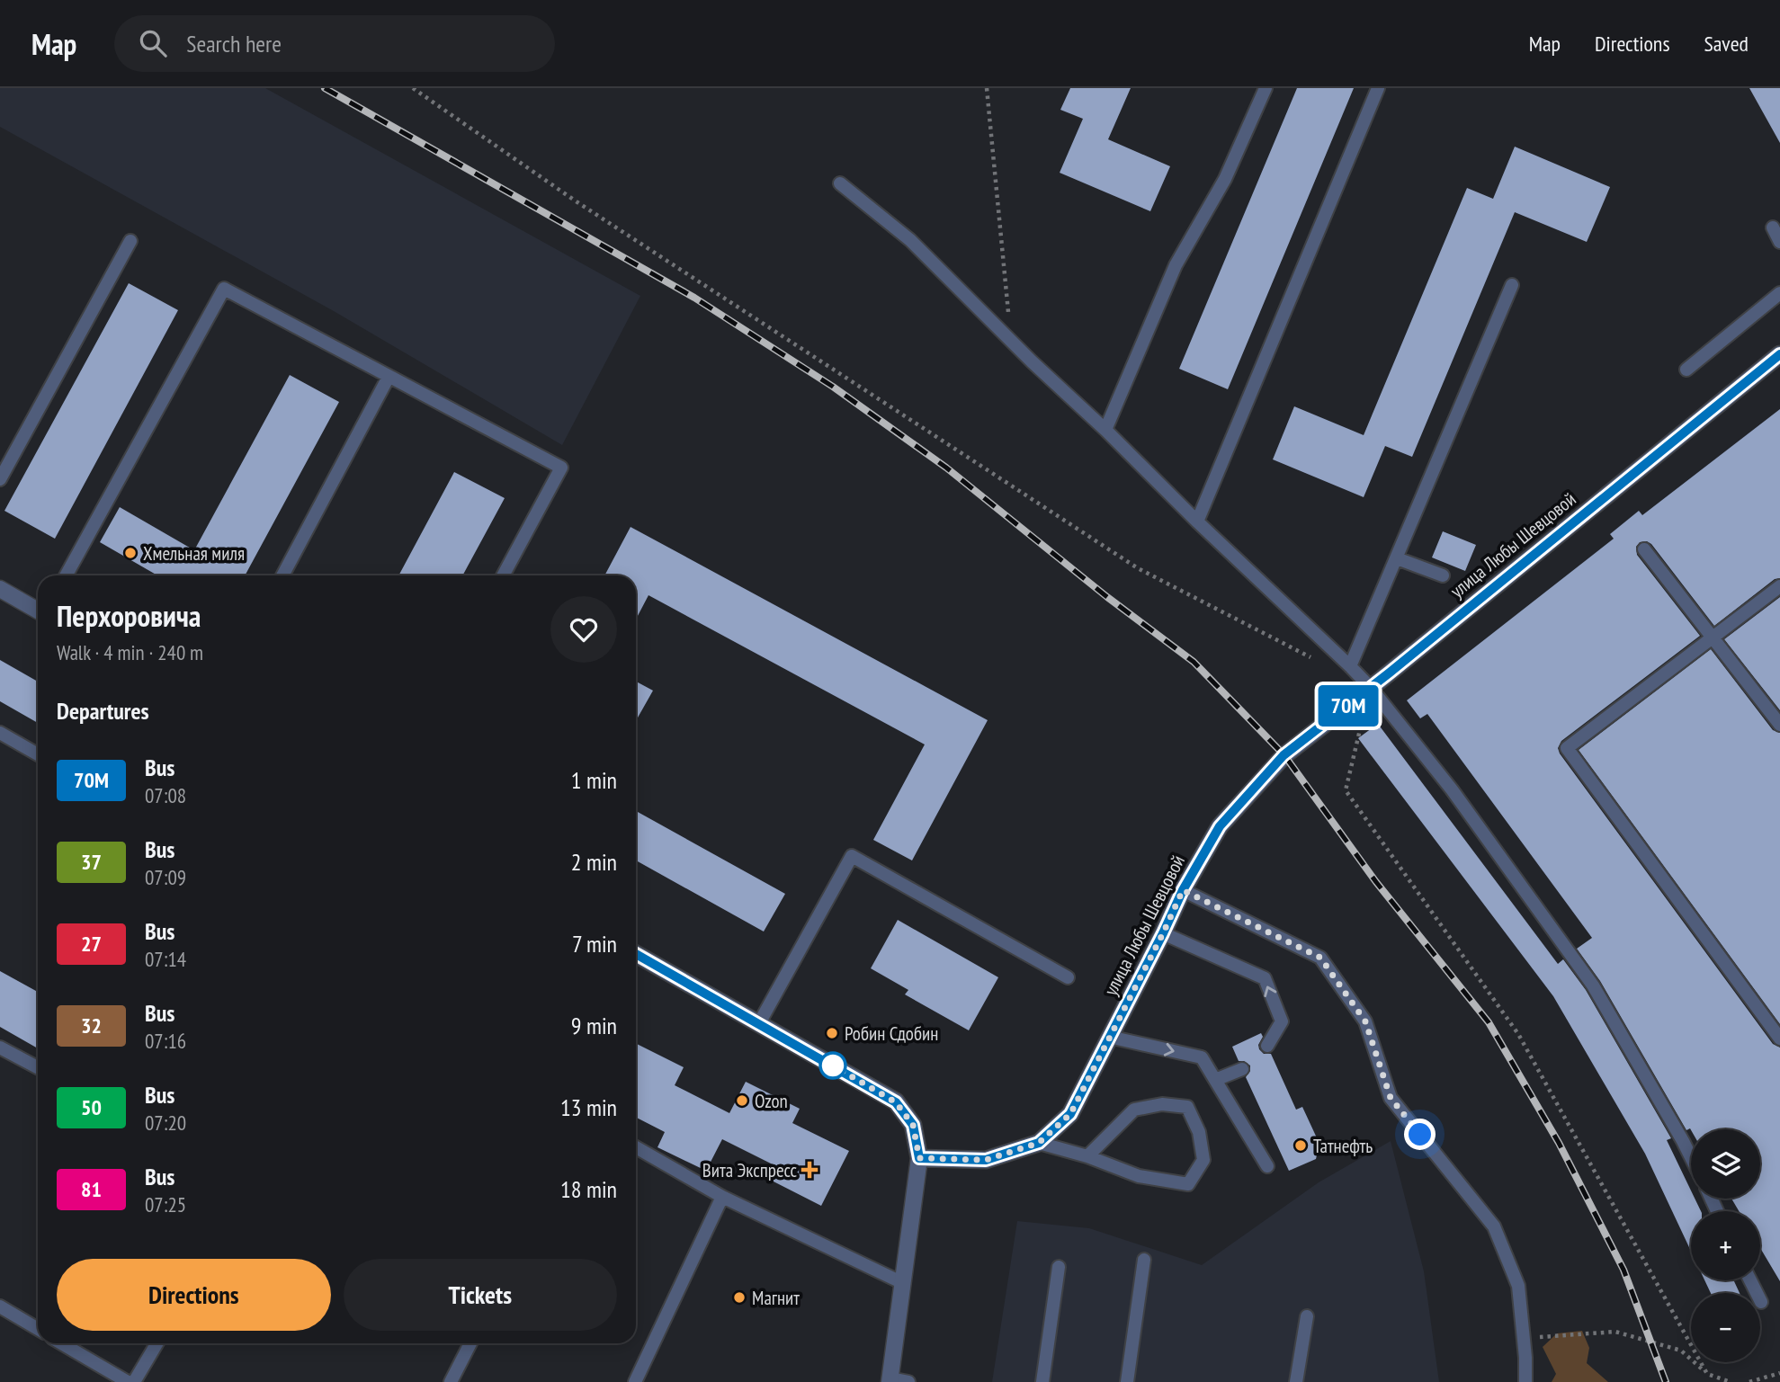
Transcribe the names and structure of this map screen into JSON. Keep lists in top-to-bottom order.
{
  "streets": {
    "street": ["улица Любы Шевцовой"]
  },
  "places": {
    "other": [
      "Хмельная миля",
      "Робин Сдобин",
      "Ozon",
      "Татнефть",
      "Магнит"
    ],
    "health": ["Вита Экспресс"]
  },
  "lines": ["bus line 70М"],
  "page": {
    "header": "Map",
    "search": "Search here",
    "nav": ["Map", "Directions", "Saved"],
    "on_map": "70М",
    "heading": [
      ["Перхоровича", "Walk · 4 min · 240 m"],
      "Departures"
    ],
    "list": [
      {
        "mark": "70М",
        "name": "Bus",
        "note": "07:08",
        "value": "1 min"
      },
      {
        "mark": "37",
        "name": "Bus",
        "note": "07:09",
        "value": "2 min"
      },
      {
        "mark": "27",
        "name": "Bus",
        "note": "07:14",
        "value": "7 min"
      },
      {
        "mark": "32",
        "name": "Bus",
        "note": "07:16",
        "value": "9 min"
      },
      {
        "mark": "50",
        "name": "Bus",
        "note": "07:20",
        "value": "13 min"
      },
      {
        "mark": "81",
        "name": "Bus",
        "note": "07:25",
        "value": "18 min"
      }
    ],
    "map_buttons": ["+", "−"],
    "buttons": ["Directions", "Tickets"]
  }
}
